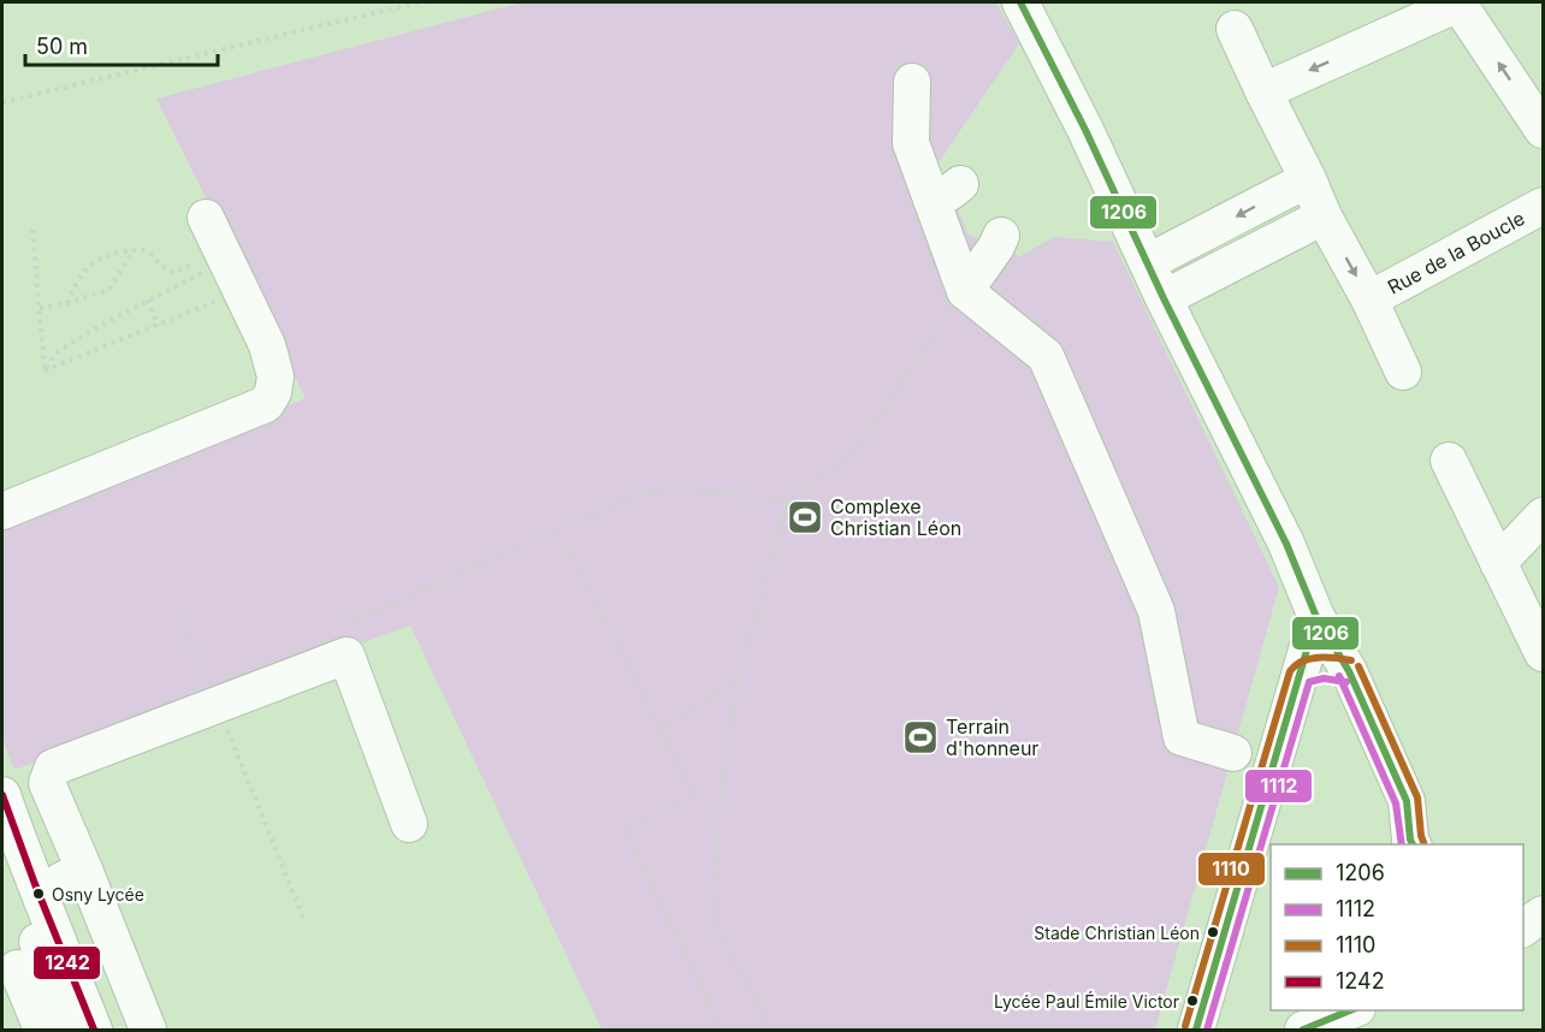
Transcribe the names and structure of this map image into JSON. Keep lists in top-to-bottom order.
{
  "streets": {
    "street": ["Rue de la Boucle"]
  },
  "places": {
    "sports": ["Complexe Christian Léon", "Terrain d'honneur"],
    "other": ["Osny Lycée", "Stade Christian Léon", "Lycée Paul Émile Victor"]
  },
  "lines": [
    "transit line 1206",
    "transit line 1110",
    "transit line 1112",
    "transit line 1242"
  ],
  "legend": [
    "1206",
    "1112",
    "1110",
    "1242"
  ],
  "scale_bar": "50 m"
}
